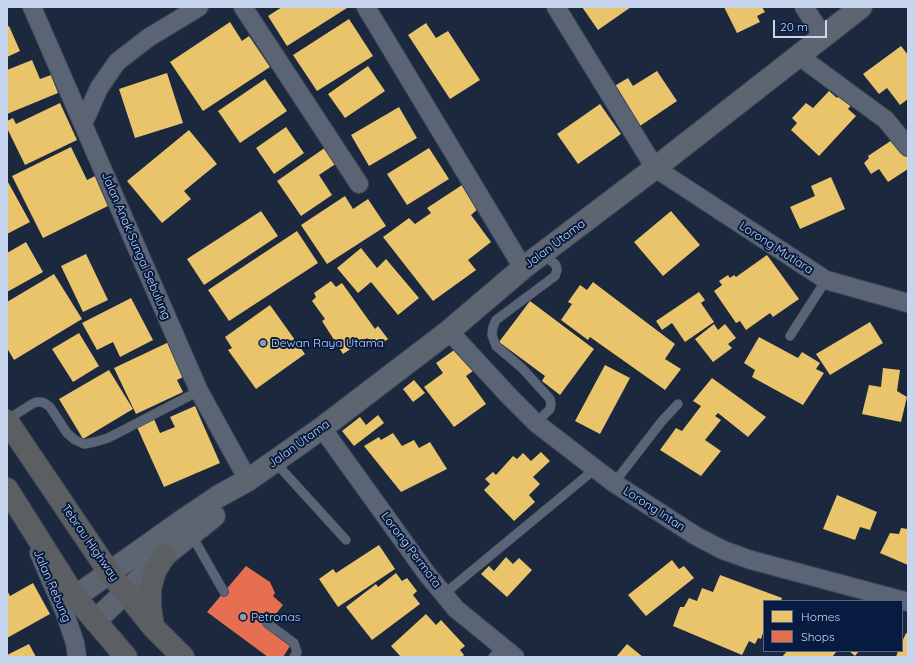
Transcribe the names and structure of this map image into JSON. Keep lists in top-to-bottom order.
{
  "streets": {
    "highway": ["Tebrau Highway"],
    "street": [
      "Jalan Utama",
      "Jalan Anak Sungai Sebulung",
      "Lorong Mutiara",
      "Lorong Intan",
      "Lorong Permata",
      "Jalan Rebung"
    ]
  },
  "crossings": [
    ["Jalan Utama", "Jalan Anak Sungai Sebulung"],
    ["Jalan Utama", "Lorong Mutiara"],
    ["Jalan Utama", "Lorong Intan"],
    ["Jalan Utama", "Tebrau Highway"],
    ["Jalan Utama", "Lorong Permata"]
  ],
  "places": ["Dewan Raya Utama", "Petronas"],
  "legend": ["Homes", "Shops"],
  "scale_bar": "20 m"
}
